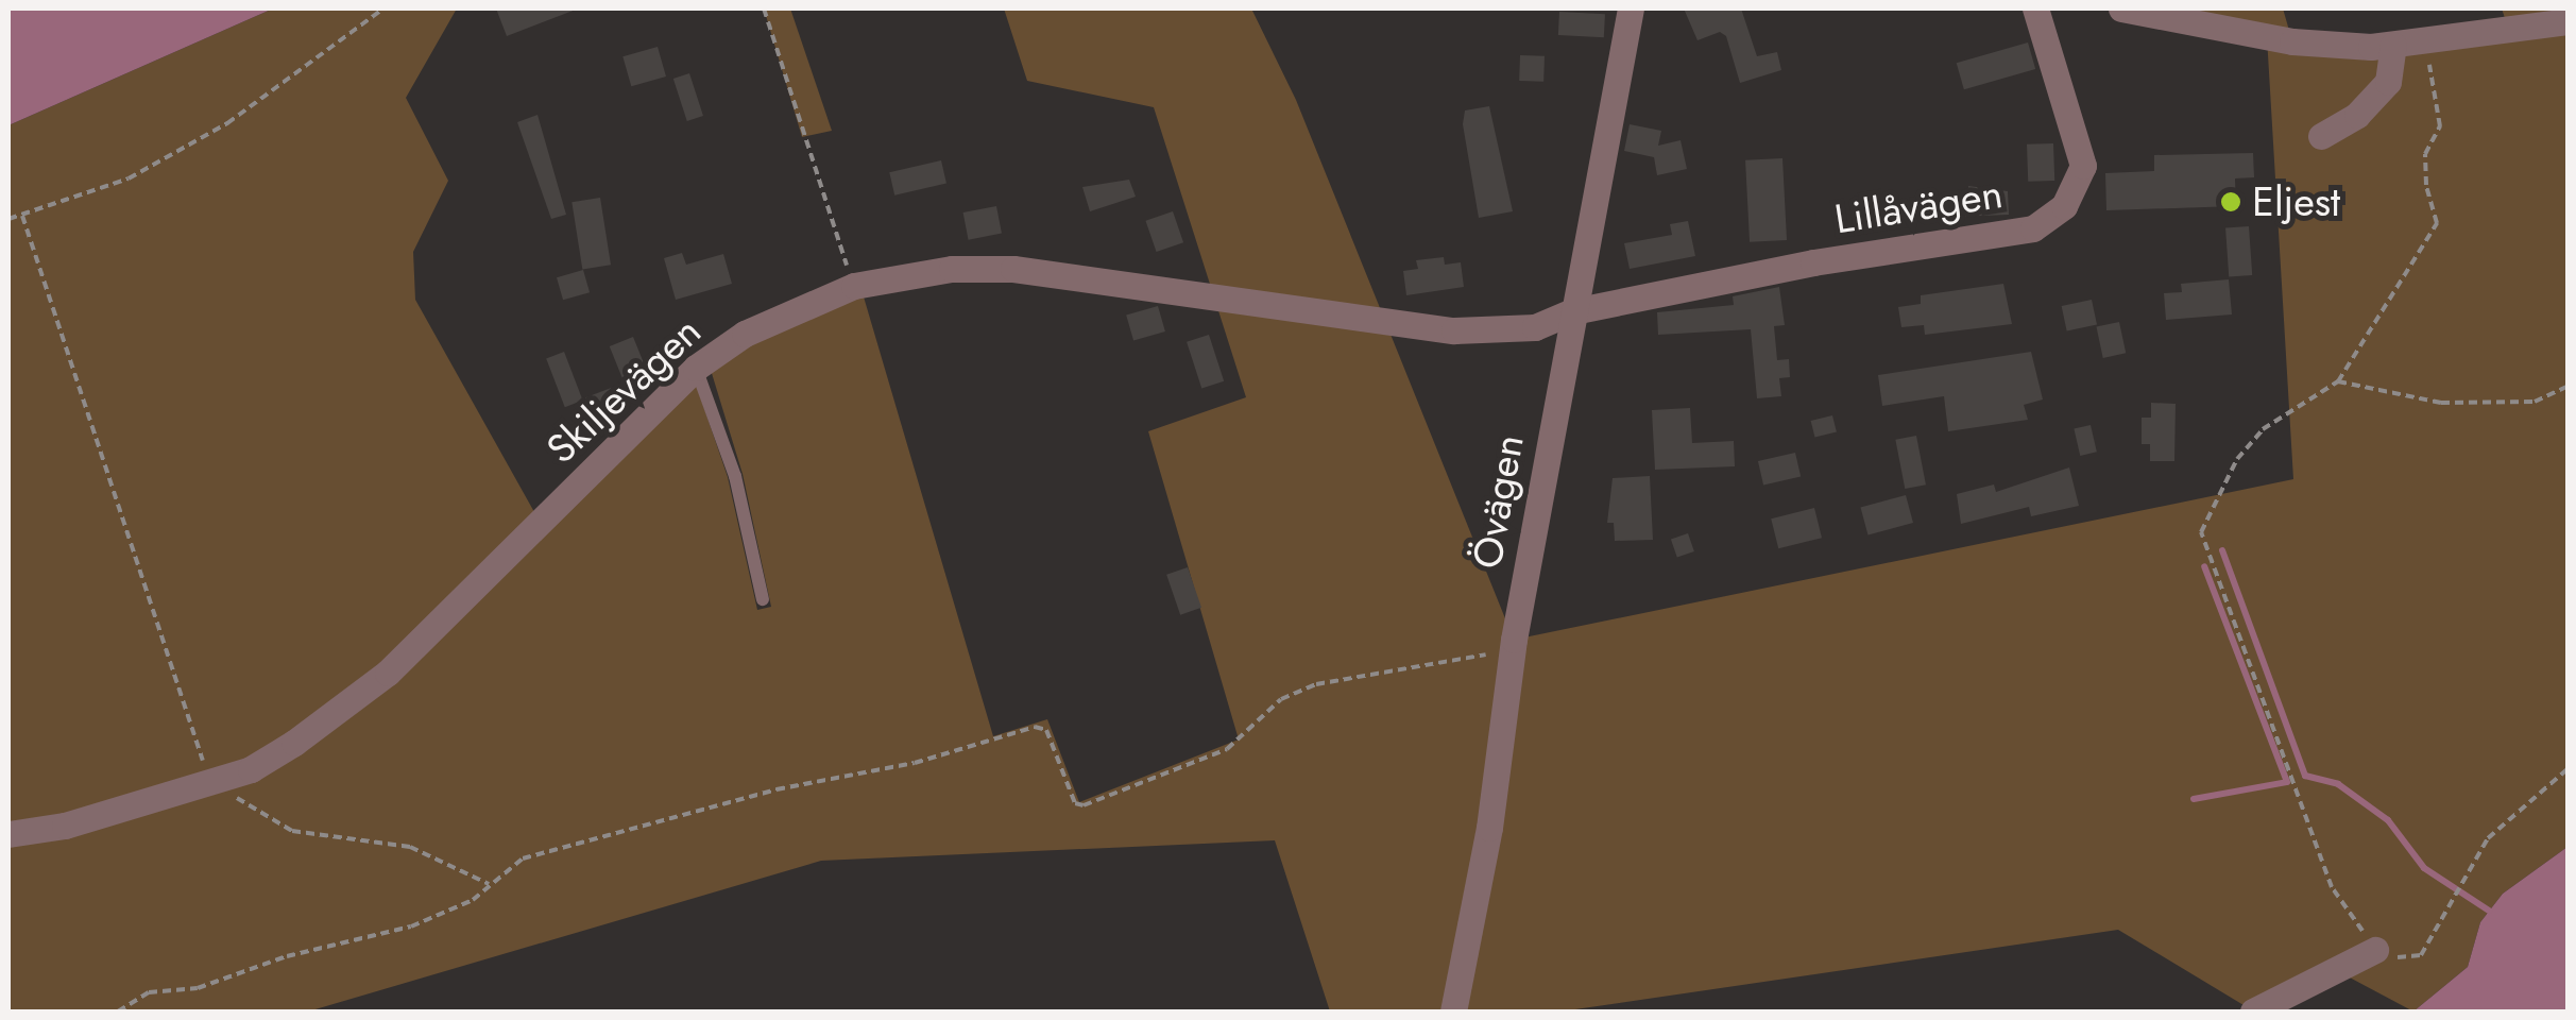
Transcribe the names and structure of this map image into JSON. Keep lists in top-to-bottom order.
{
  "streets": {
    "street": ["Lillåvägen", "Skiljevägen", "Övägen"]
  },
  "crossings": [
    ["Lillåvägen", "Skiljevägen"],
    ["Lillåvägen", "Övägen"],
    ["Skiljevägen", "Övägen"]
  ],
  "places": ["Eljest"]
}
